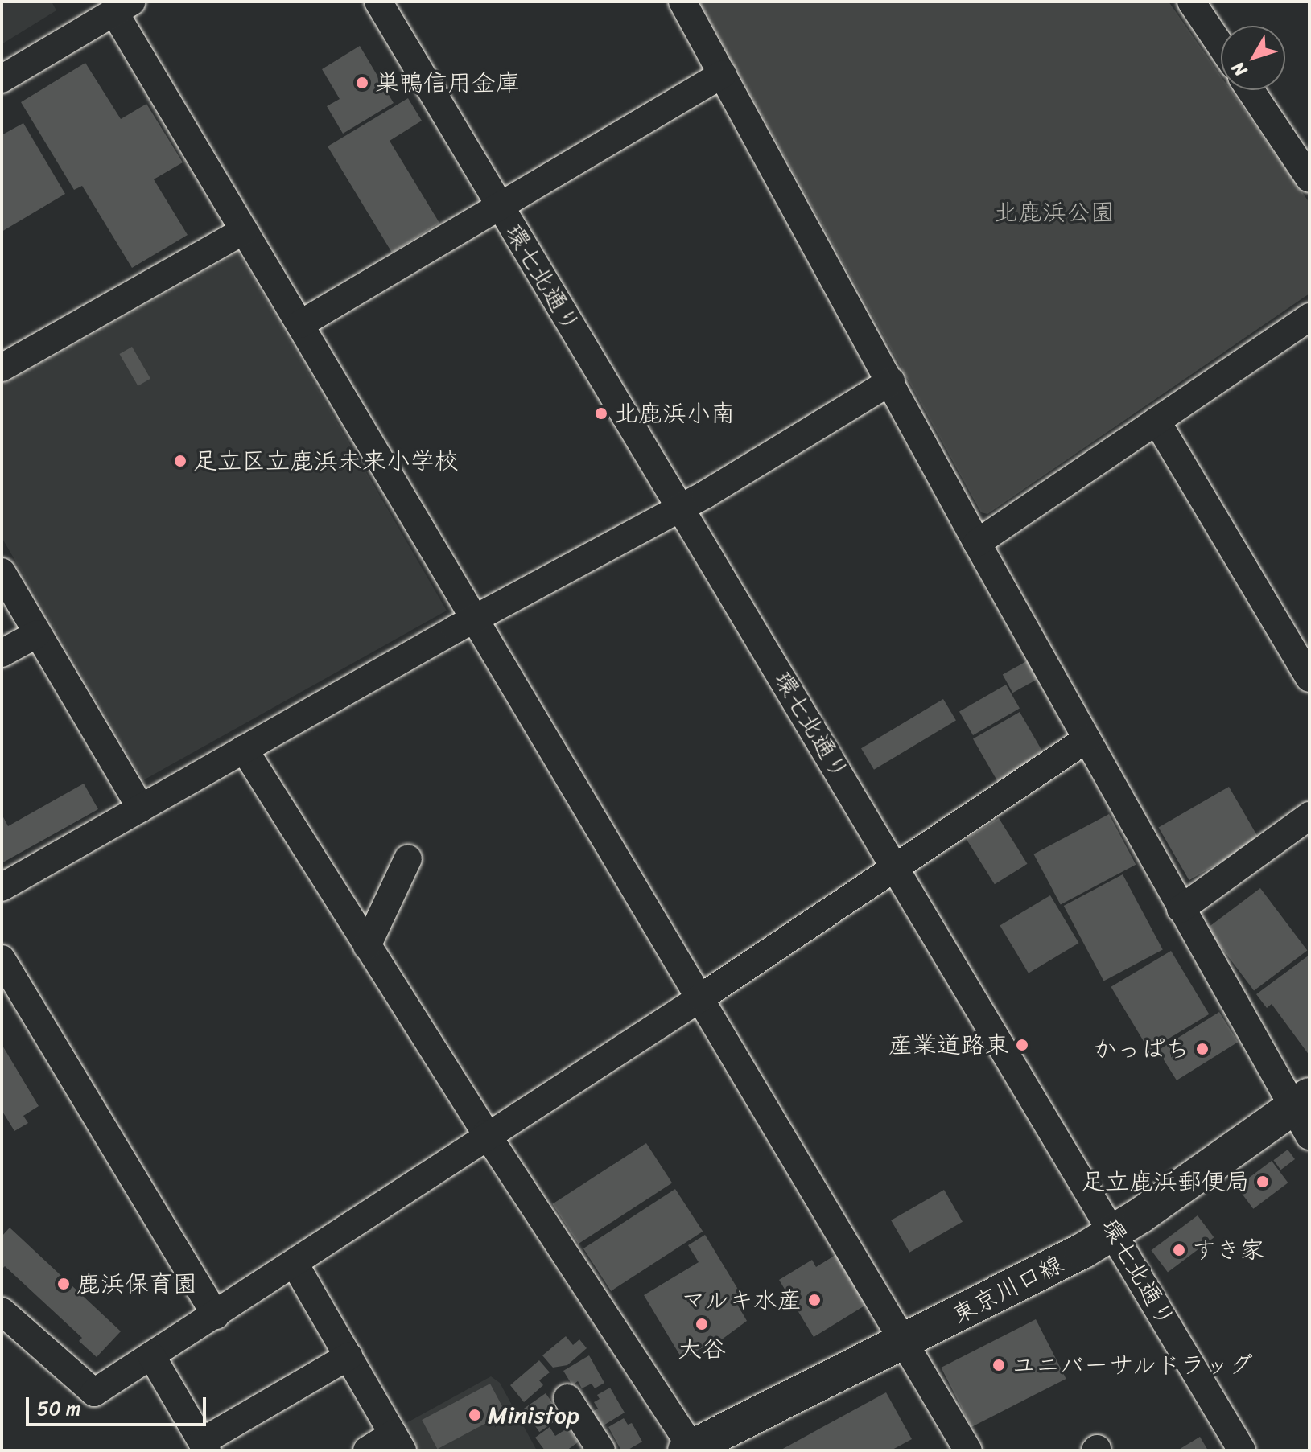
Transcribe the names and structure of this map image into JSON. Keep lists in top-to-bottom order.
{
  "streets": {
    "main road": ["東京川口線"],
    "street": ["環七北通り"]
  },
  "crossings": [
    ["環七北通り", "東京川口線"]
  ],
  "parks": ["北鹿浜公園"],
  "places": [
    "巣鴨信用金庫",
    "北鹿浜小南",
    "足立区立鹿浜未来小学校",
    "産業道路東",
    "かっぱち",
    "足立鹿浜郵便局",
    "すき家",
    "鹿浜保育園",
    "マルキ水産",
    "大谷",
    "ユニバーサルドラッグ",
    "Ministop"
  ],
  "scale_bar": "50 m",
  "north": "bottom left"
}
